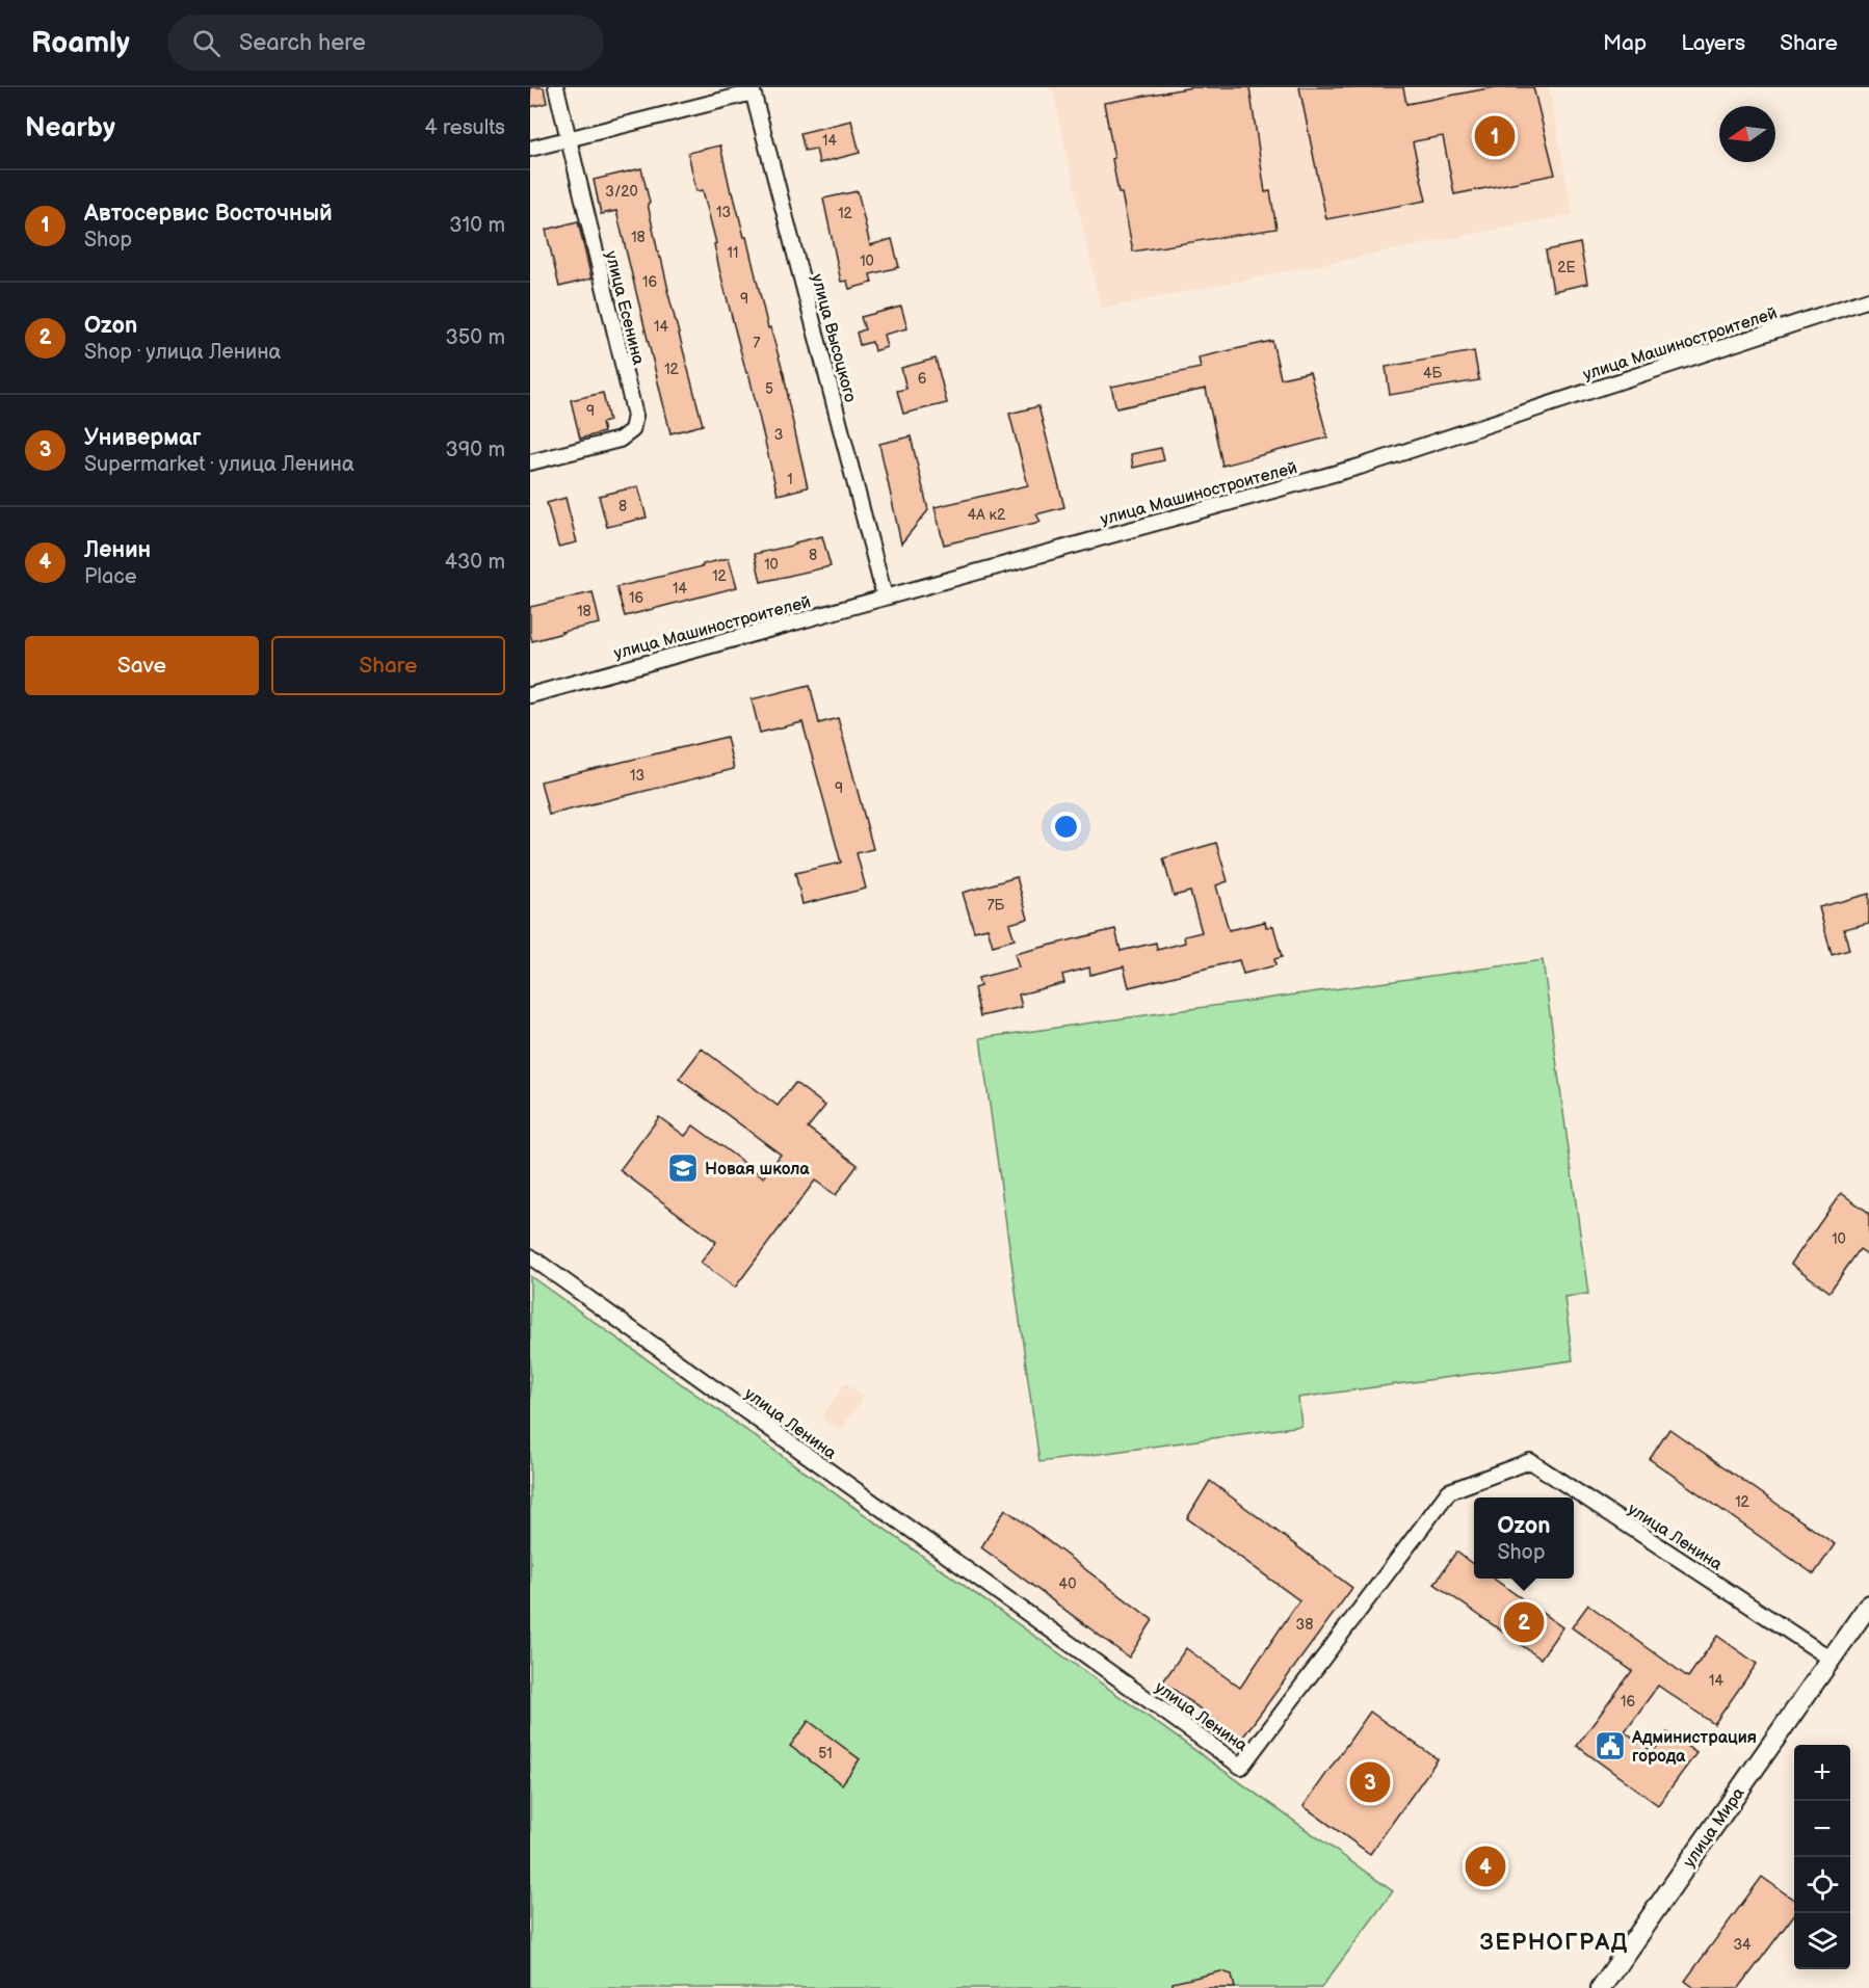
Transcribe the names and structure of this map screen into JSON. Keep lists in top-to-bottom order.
{
  "streets": {
    "street": [
      "улица Есенина",
      "улица Высоцкого",
      "улица Машиностроителей",
      "улица Ленина",
      "улица Мира"
    ]
  },
  "crossings": [
    ["улица Высоцкого", "улица Машиностроителей"],
    ["улица Ленина", "улица Мира"]
  ],
  "districts": ["ЗЕРНОГРАД"],
  "places": {
    "school or university": ["Новая школа"],
    "public building": ["Администрация города"]
  },
  "house_numbers": [
    "14",
    "3/20",
    "13",
    "12",
    "18",
    "11",
    "10",
    "2Е",
    "16",
    "9",
    "14",
    "7",
    "12",
    "4Б",
    "6",
    "5",
    "9",
    "3",
    "1",
    "8",
    "4А к2",
    "8",
    "10",
    "12",
    "14",
    "16",
    "18",
    "13",
    "9",
    "7Б",
    "10",
    "12",
    "40",
    "38",
    "14",
    "16",
    "51",
    "34"
  ],
  "north": "left",
  "page": {
    "header": "Roamly",
    "search": "Search here",
    "nav": ["Map", "Layers", "Share"],
    "heading": ["Nearby", "4 results"],
    "pins": [
      "1",
      "2",
      "3",
      "4"
    ],
    "list": [
      {
        "mark": "1",
        "name": "Автосервис Восточный",
        "note": "Shop",
        "value": "310 m"
      },
      {
        "mark": "2",
        "name": "Ozon",
        "note": "Shop · улица Ленина",
        "value": "350 m"
      },
      {
        "mark": "3",
        "name": "Универмаг",
        "note": "Supermarket · улица Ленина",
        "value": "390 m"
      },
      {
        "mark": "4",
        "name": "Ленин",
        "note": "Place",
        "value": "430 m"
      }
    ],
    "buttons": ["Save", "Share"],
    "popup": ["Ozon", "Shop"],
    "map_buttons": ["+", "−"]
  }
}
